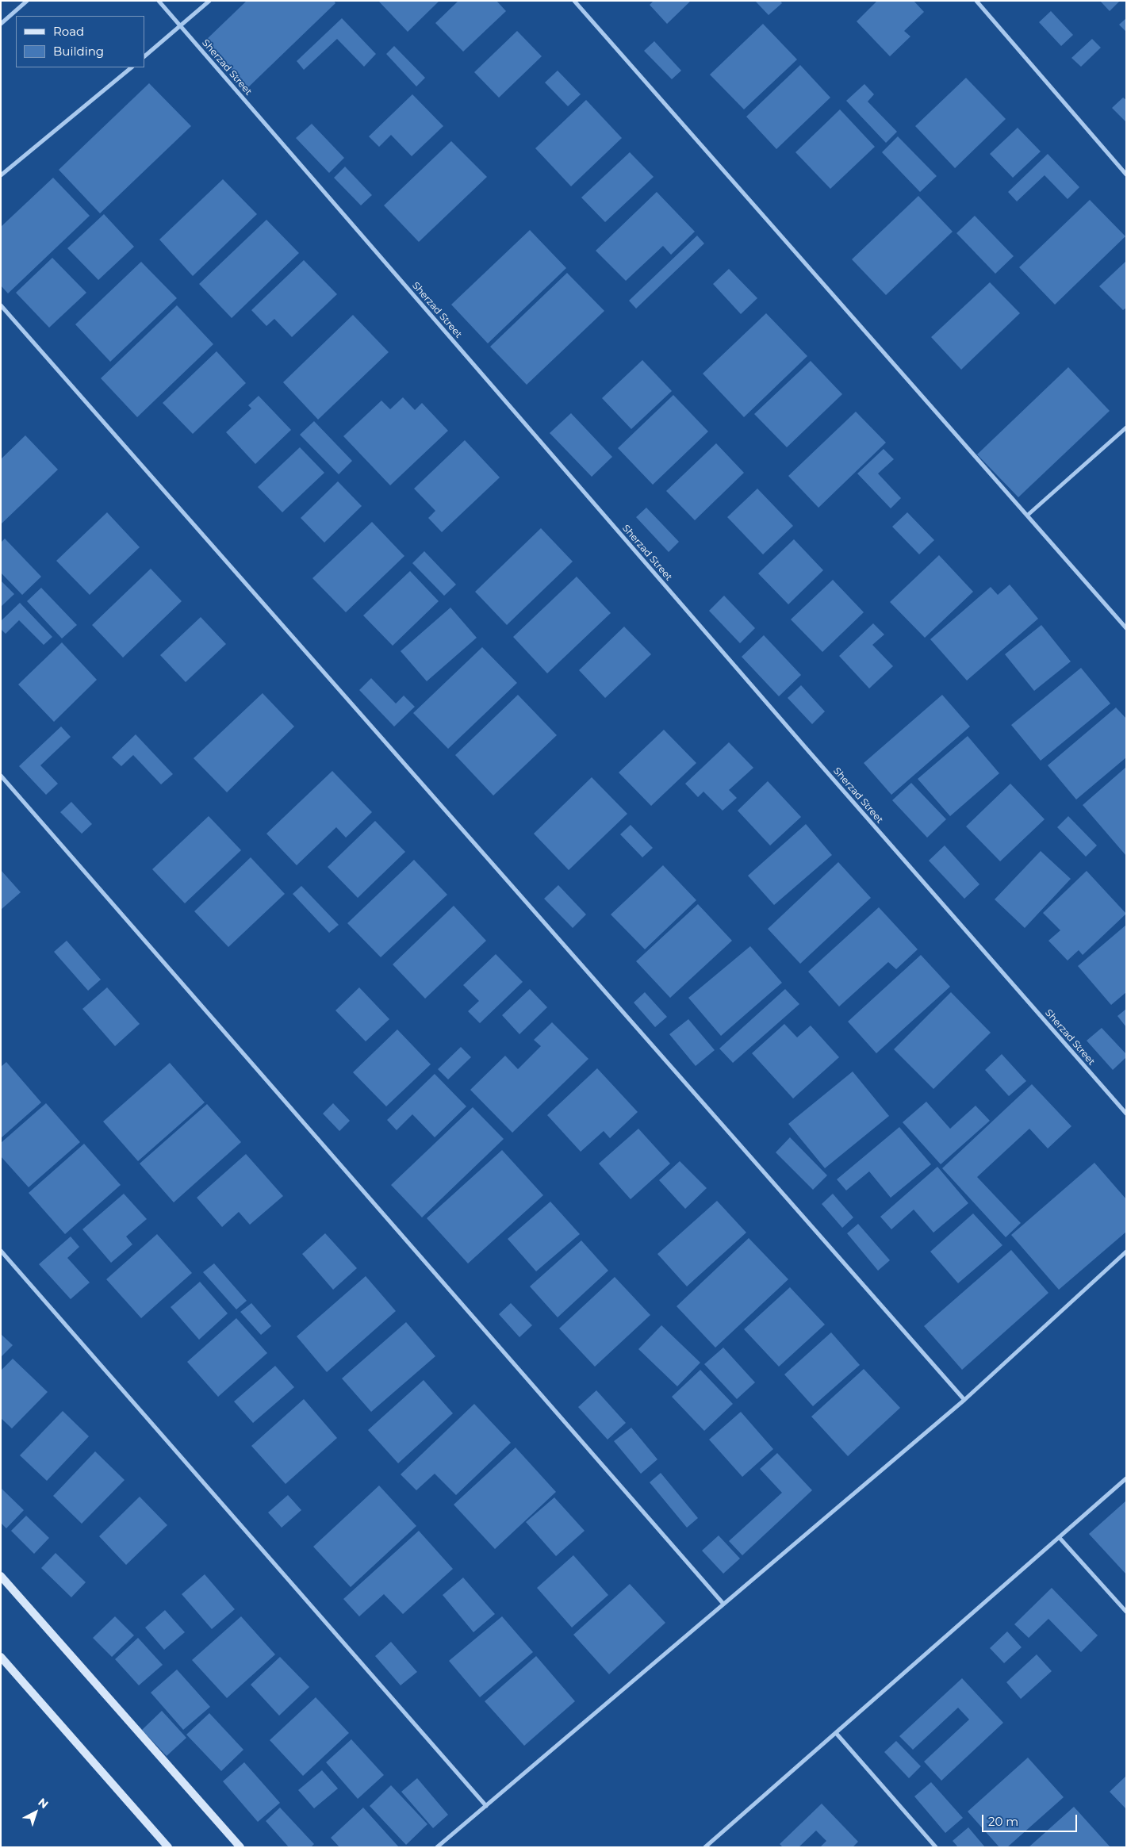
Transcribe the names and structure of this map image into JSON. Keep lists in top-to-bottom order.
{
  "streets": {
    "street": ["Sherzad Street"]
  },
  "legend": ["Road", "Building"],
  "scale_bar": "20 m",
  "north": "top right"
}
